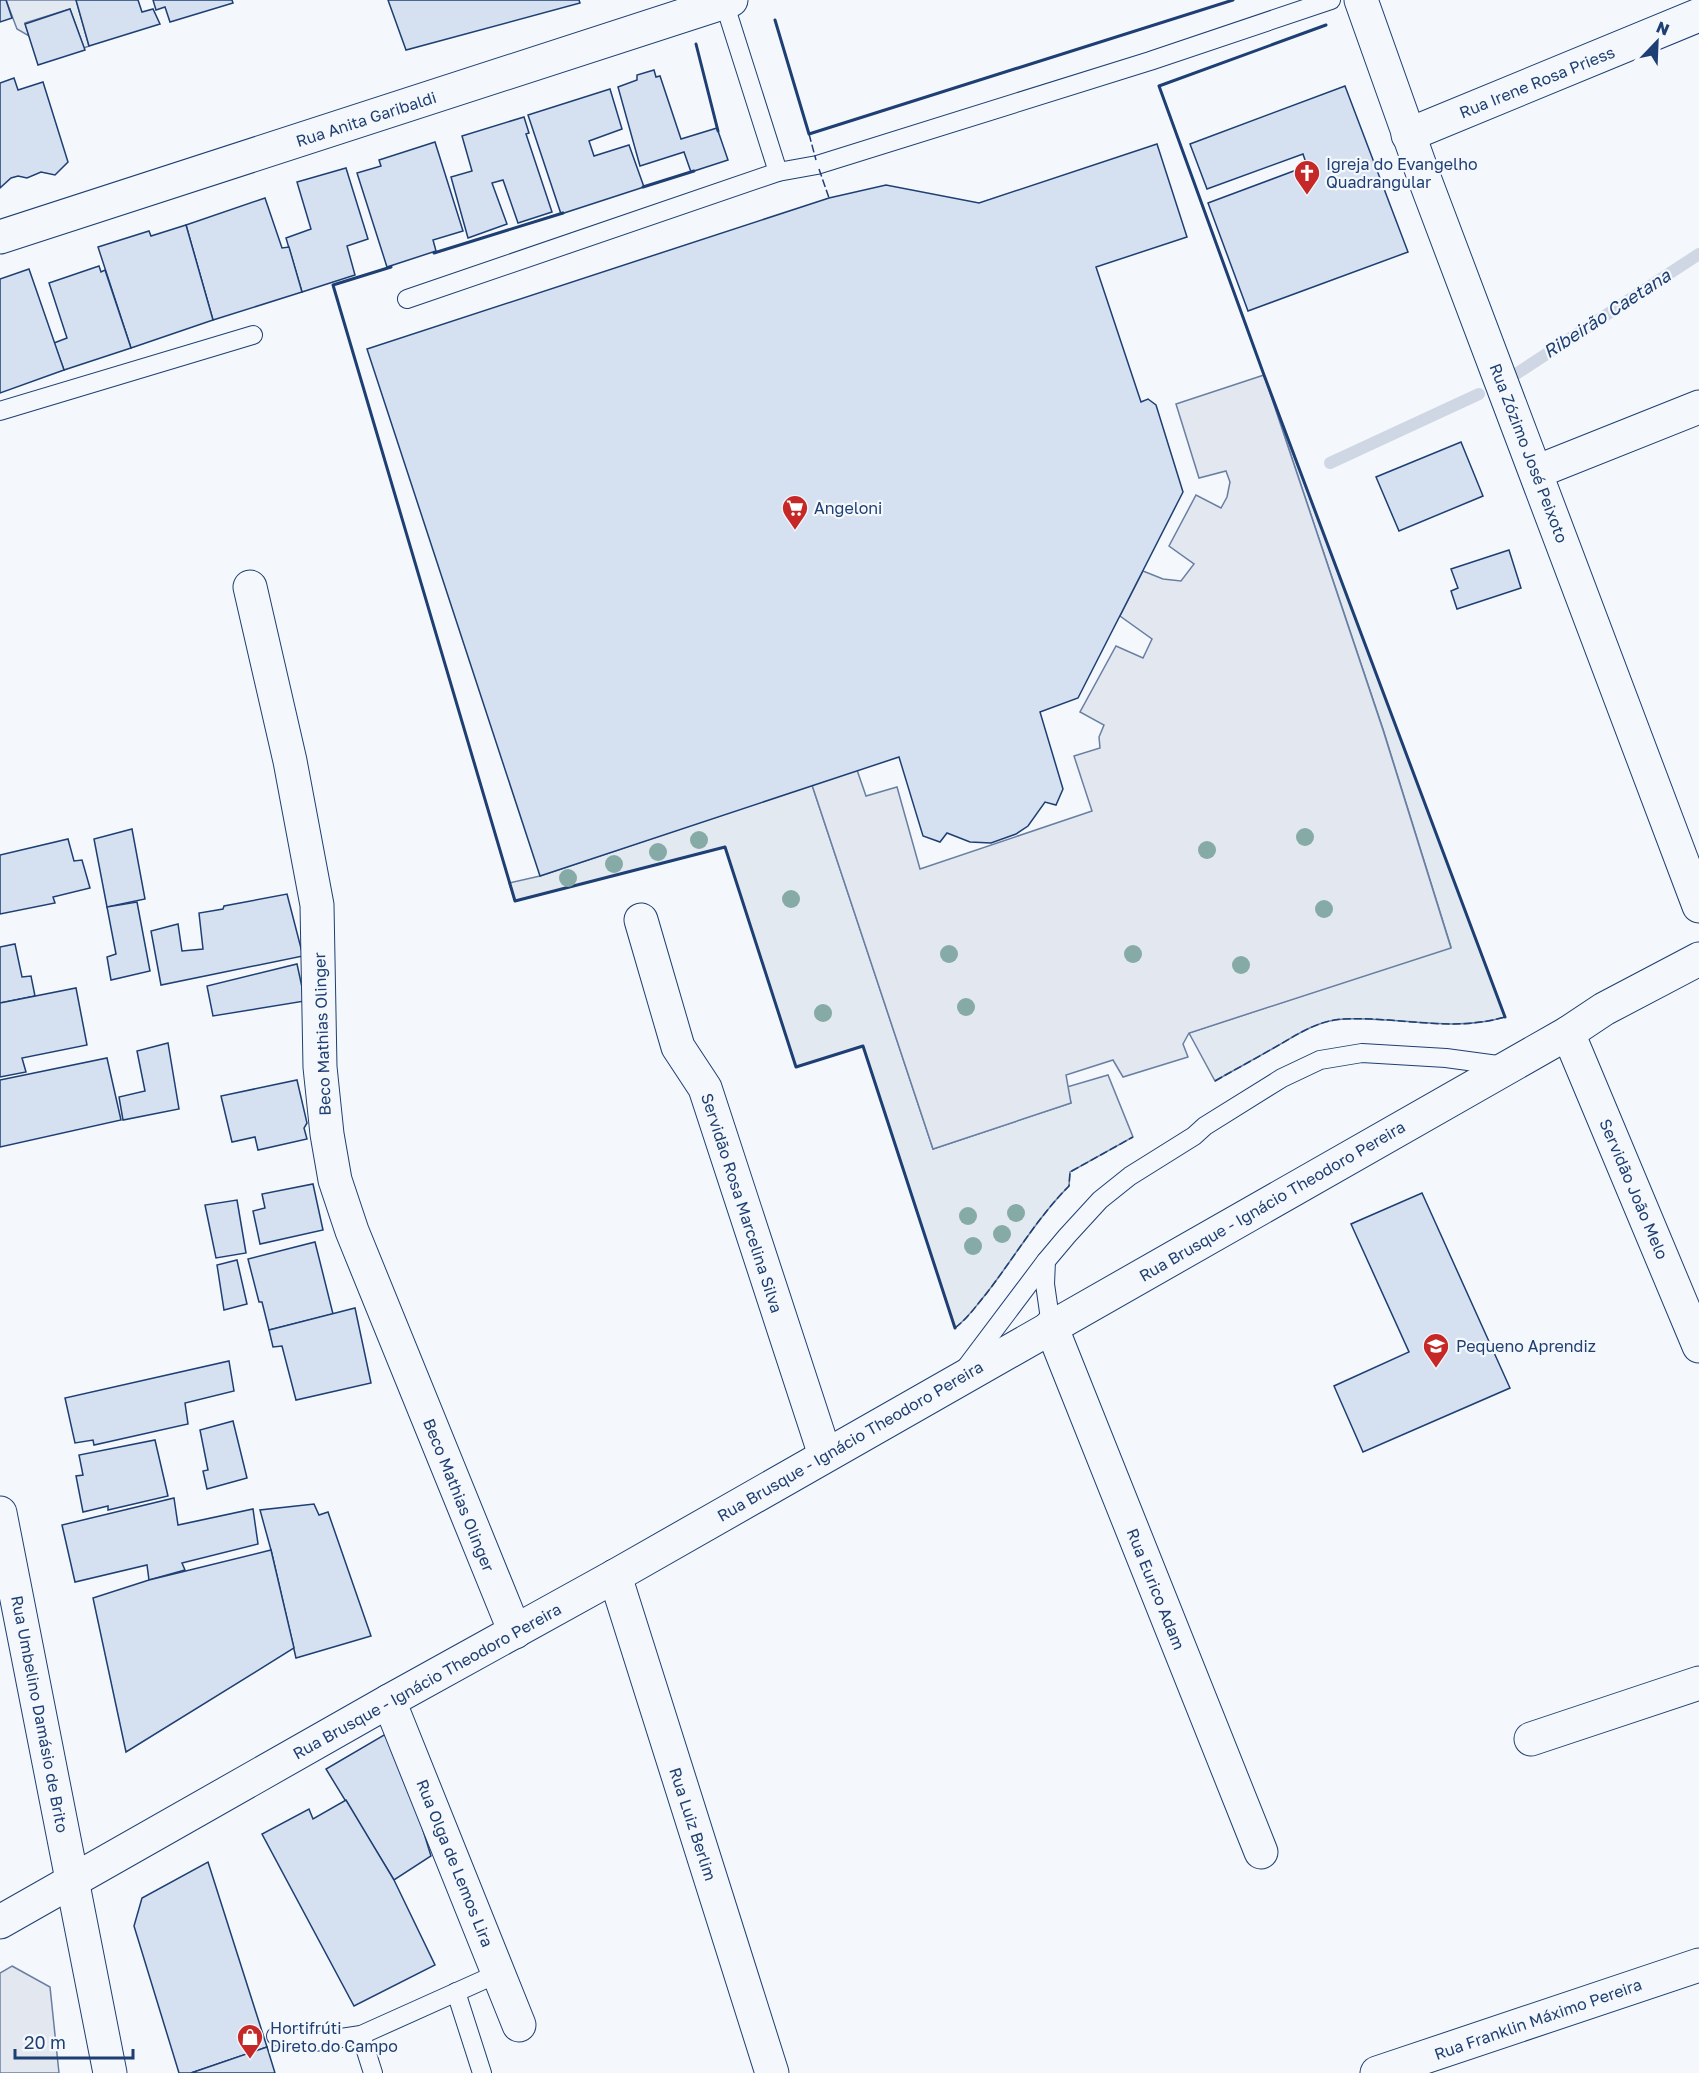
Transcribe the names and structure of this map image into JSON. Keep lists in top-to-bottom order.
{
  "streets": {
    "street": [
      "Rua Irene Rosa Priess",
      "Rua Anita Garibaldi",
      "Rua Zózimo José Peixoto",
      "Beco Mathias Olinger",
      "Servidão João Melo",
      "Rua Brusque - Ignácio Theodoro Pereira",
      "Servidão Rosa Marcelina Silva",
      "Rua Eurico Adam",
      "Rua Umbelino Damásio de Brito",
      "Rua Luiz Berlim",
      "Rua Olga de Lemos Lira",
      "Rua Franklin Máximo Pereira"
    ]
  },
  "crossings": [
    ["Rua Irene Rosa Priess", "Rua Zózimo José Peixoto"],
    ["Beco Mathias Olinger", "Rua Brusque - Ignácio Theodoro Pereira"],
    ["Servidão João Melo", "Rua Brusque - Ignácio Theodoro Pereira"],
    ["Rua Brusque - Ignácio Theodoro Pereira", "Servidão Rosa Marcelina Silva"],
    ["Rua Brusque - Ignácio Theodoro Pereira", "Rua Eurico Adam"],
    ["Rua Brusque - Ignácio Theodoro Pereira", "Rua Umbelino Damásio de Brito"],
    ["Rua Brusque - Ignácio Theodoro Pereira", "Rua Luiz Berlim"],
    ["Rua Brusque - Ignácio Theodoro Pereira", "Rua Olga de Lemos Lira"]
  ],
  "water": ["Ribeirão Caetana"],
  "places": {
    "church": ["Igreja do Evangelho Quadrangular"],
    "supermarket": ["Angeloni"],
    "school or university": ["Pequeno Aprendiz"],
    "shop": ["Hortifrúti Direto do Campo"]
  },
  "scale_bar": "20 m",
  "north": "top right"
}
